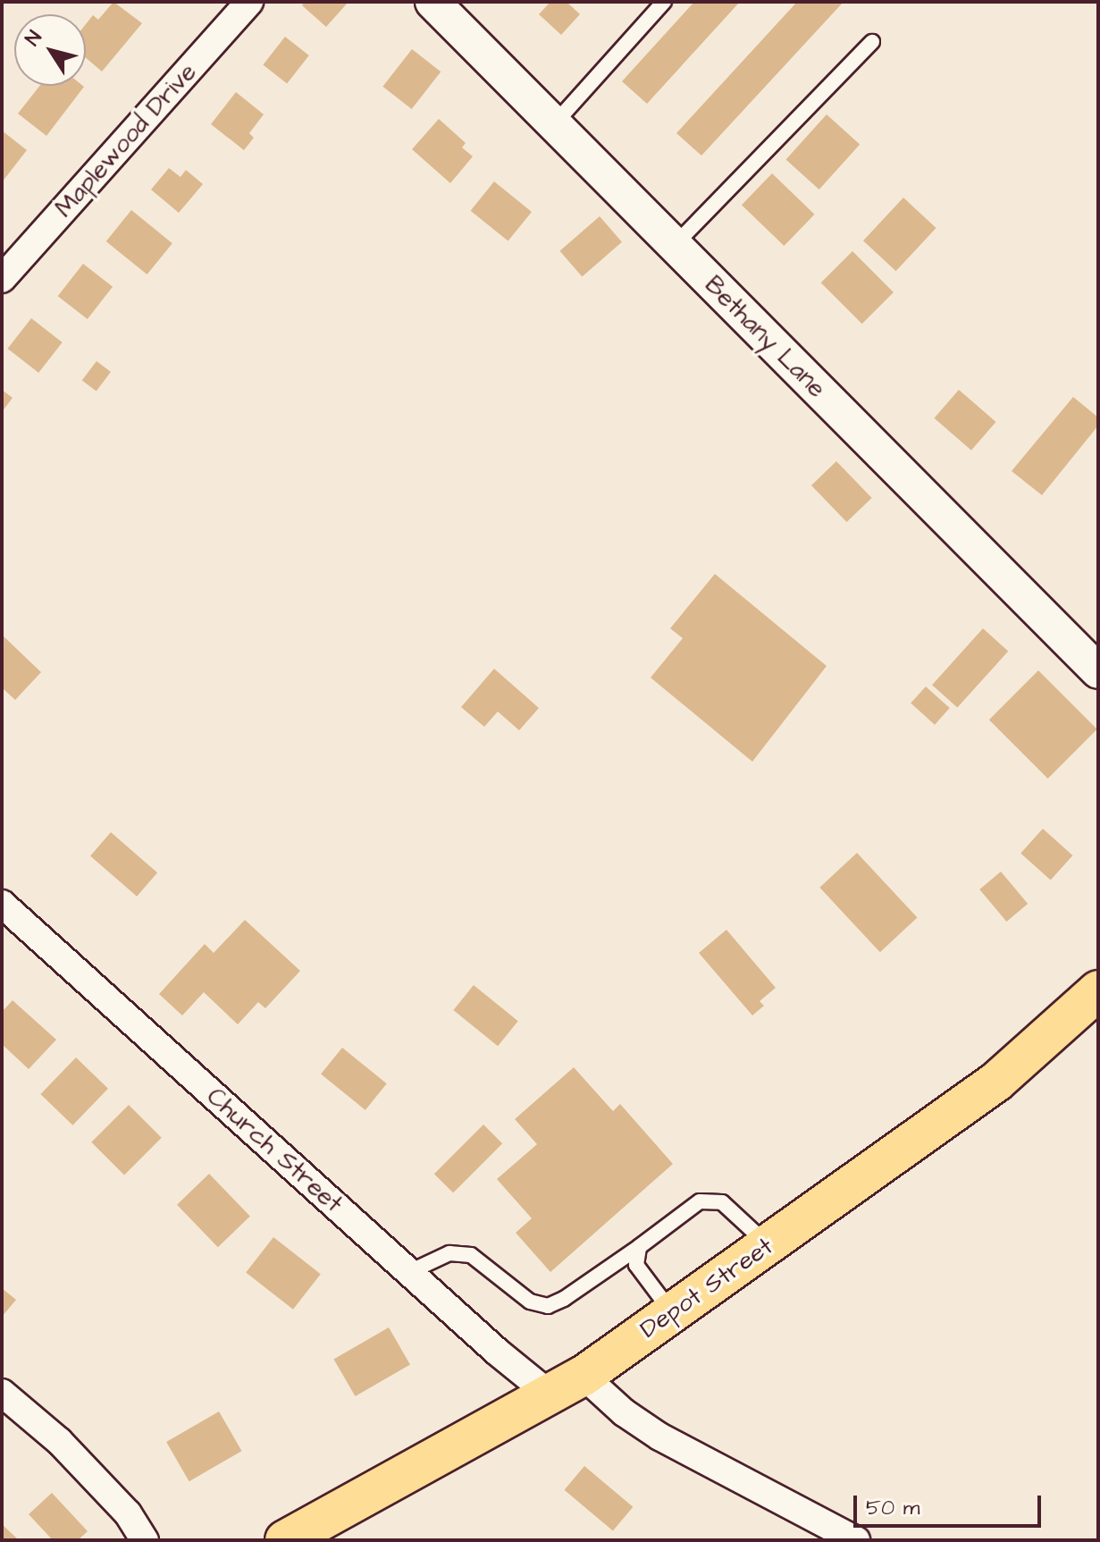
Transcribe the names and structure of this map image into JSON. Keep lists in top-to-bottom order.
{
  "streets": {
    "main road": ["Depot Street"],
    "street": ["Maplewood Drive", "Bethany Lane", "Church Street"]
  },
  "crossings": [
    ["Church Street", "Depot Street"]
  ],
  "scale_bar": "50 m",
  "north": "top left"
}
